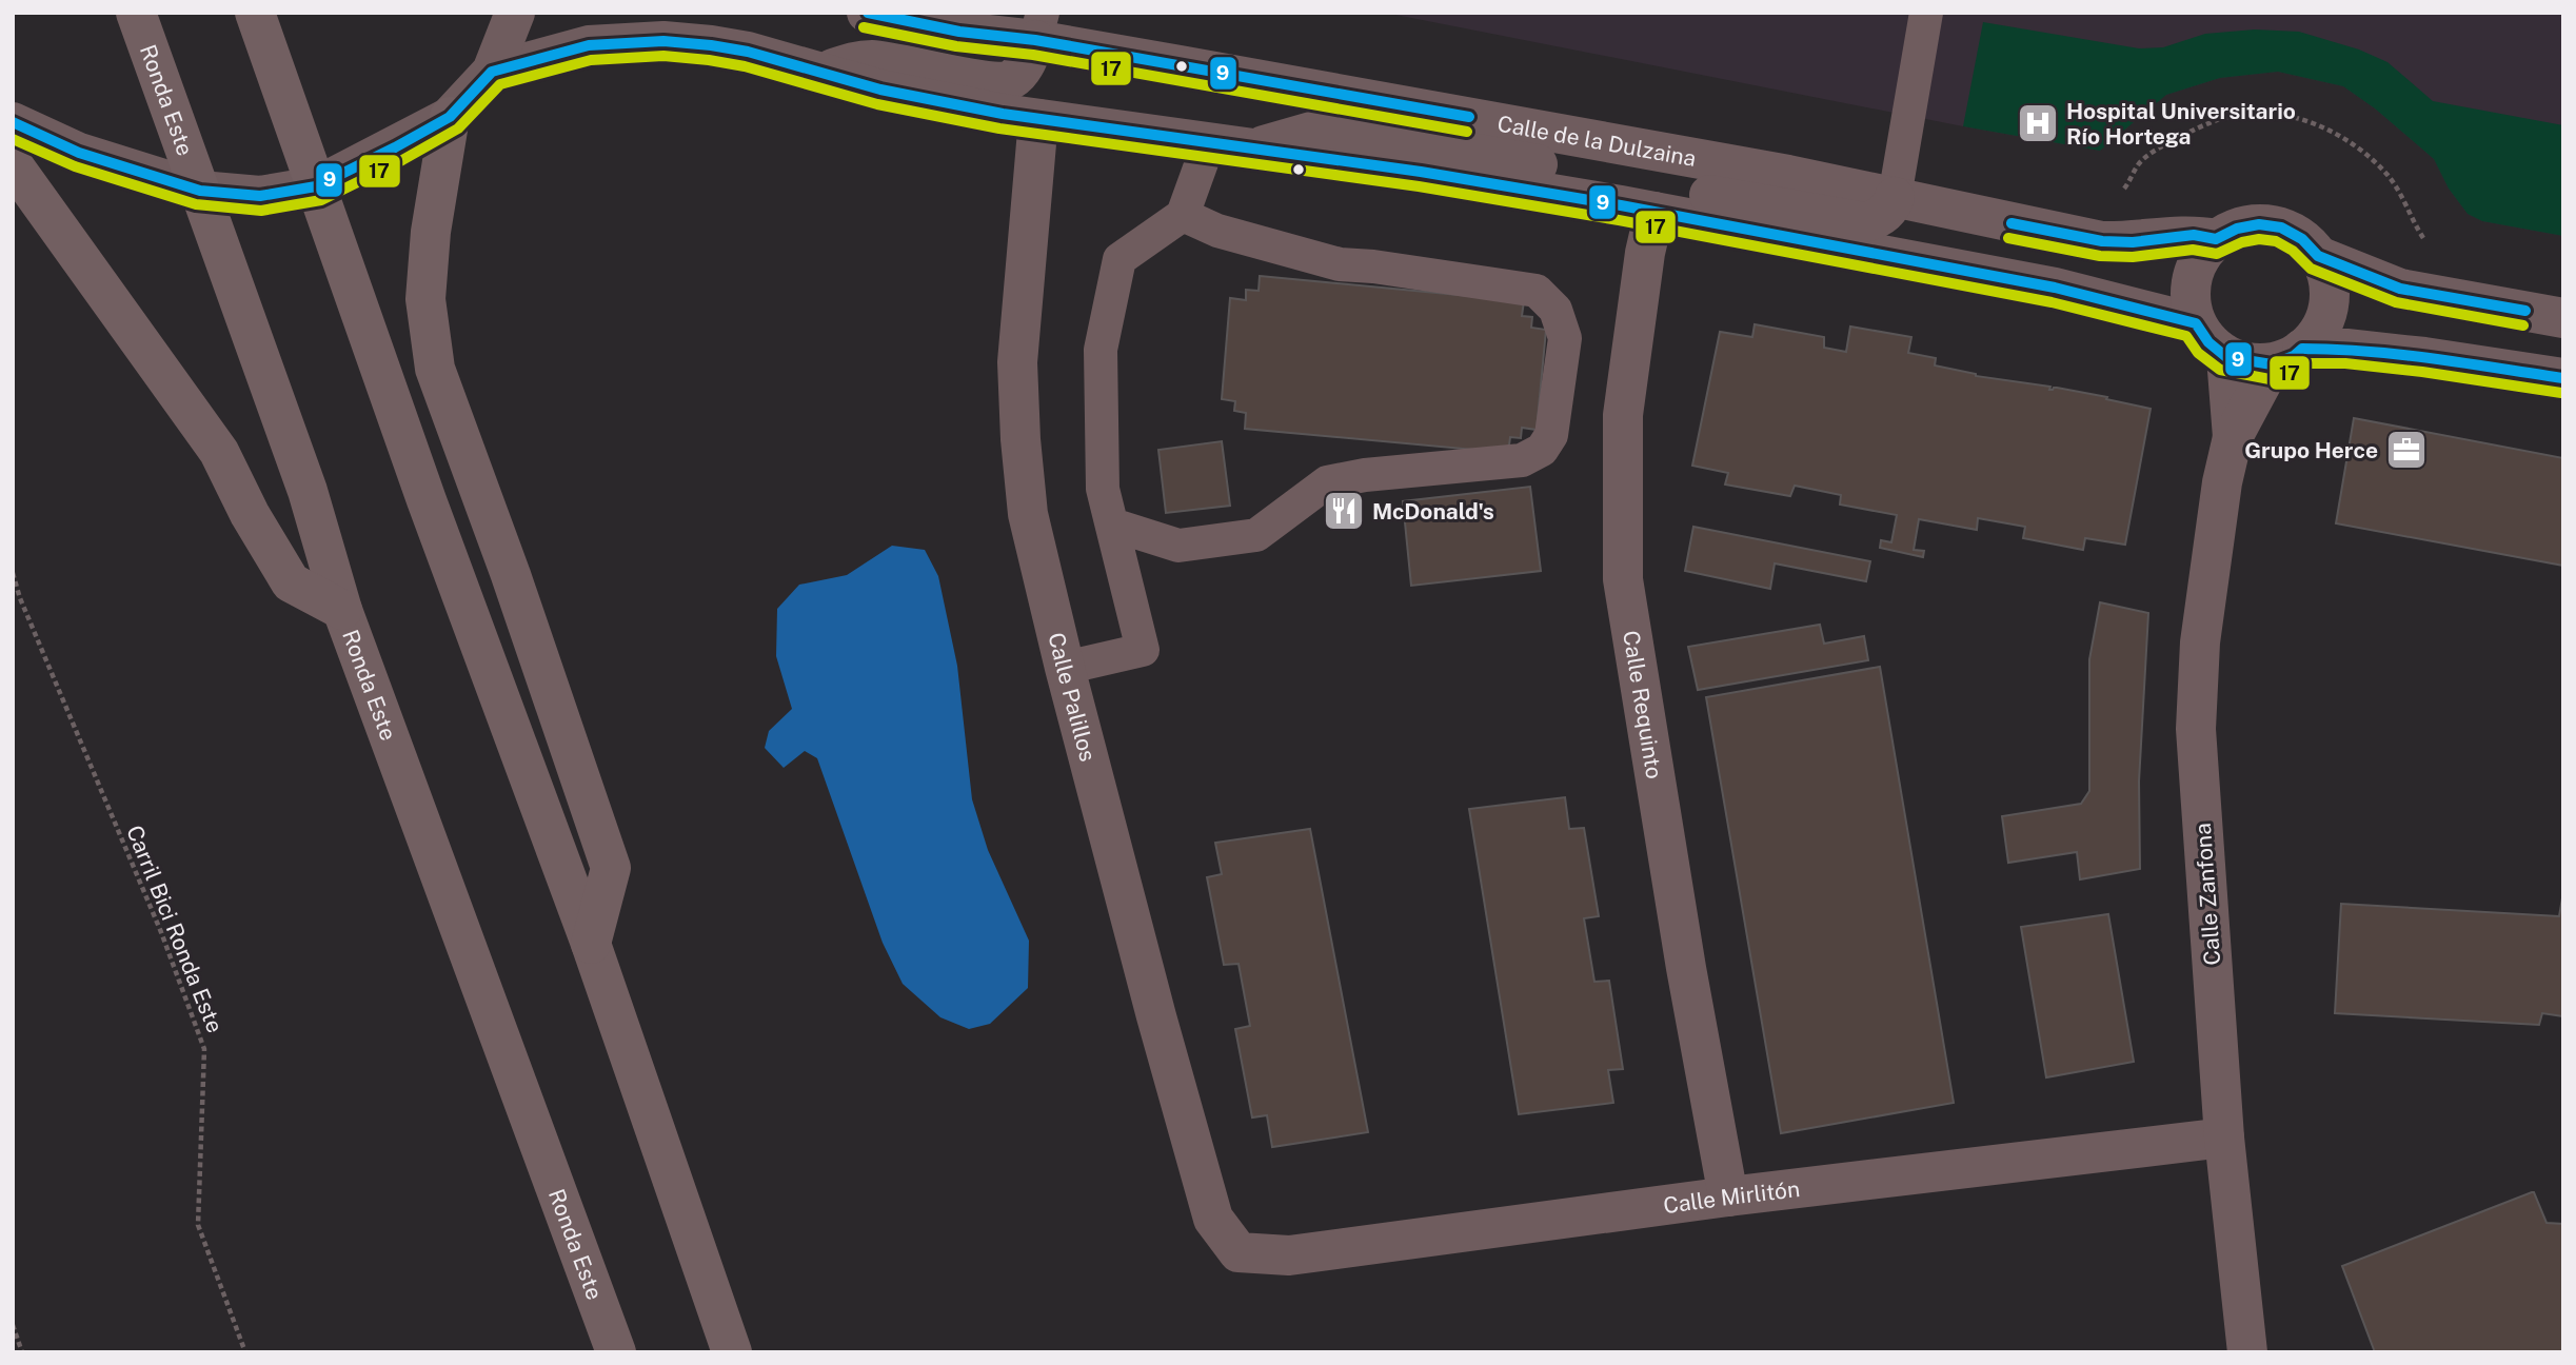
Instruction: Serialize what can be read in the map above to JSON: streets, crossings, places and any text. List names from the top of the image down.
{
  "streets": {
    "highway": ["Ronda Este"],
    "street": [
      "Calle de la Dulzaina",
      "Calle Palillos",
      "Calle Requinto",
      "Calle Zanfona",
      "Calle Mirlitón"
    ],
    "path": ["Carril Bici Ronda Este"]
  },
  "crossings": [
    ["Calle de la Dulzaina", "Calle Palillos"],
    ["Calle de la Dulzaina", "Calle Requinto"],
    ["Calle de la Dulzaina", "Calle Zanfona"],
    ["Calle Palillos", "Calle Mirlitón"],
    ["Calle Requinto", "Calle Mirlitón"],
    ["Calle Zanfona", "Calle Mirlitón"]
  ],
  "places": {
    "hospital": ["Hospital Universitario Río Hortega"],
    "office": ["Grupo Herce"],
    "restaurant": ["McDonald's"]
  },
  "lines": ["transit line 9", "transit line 17"]
}
